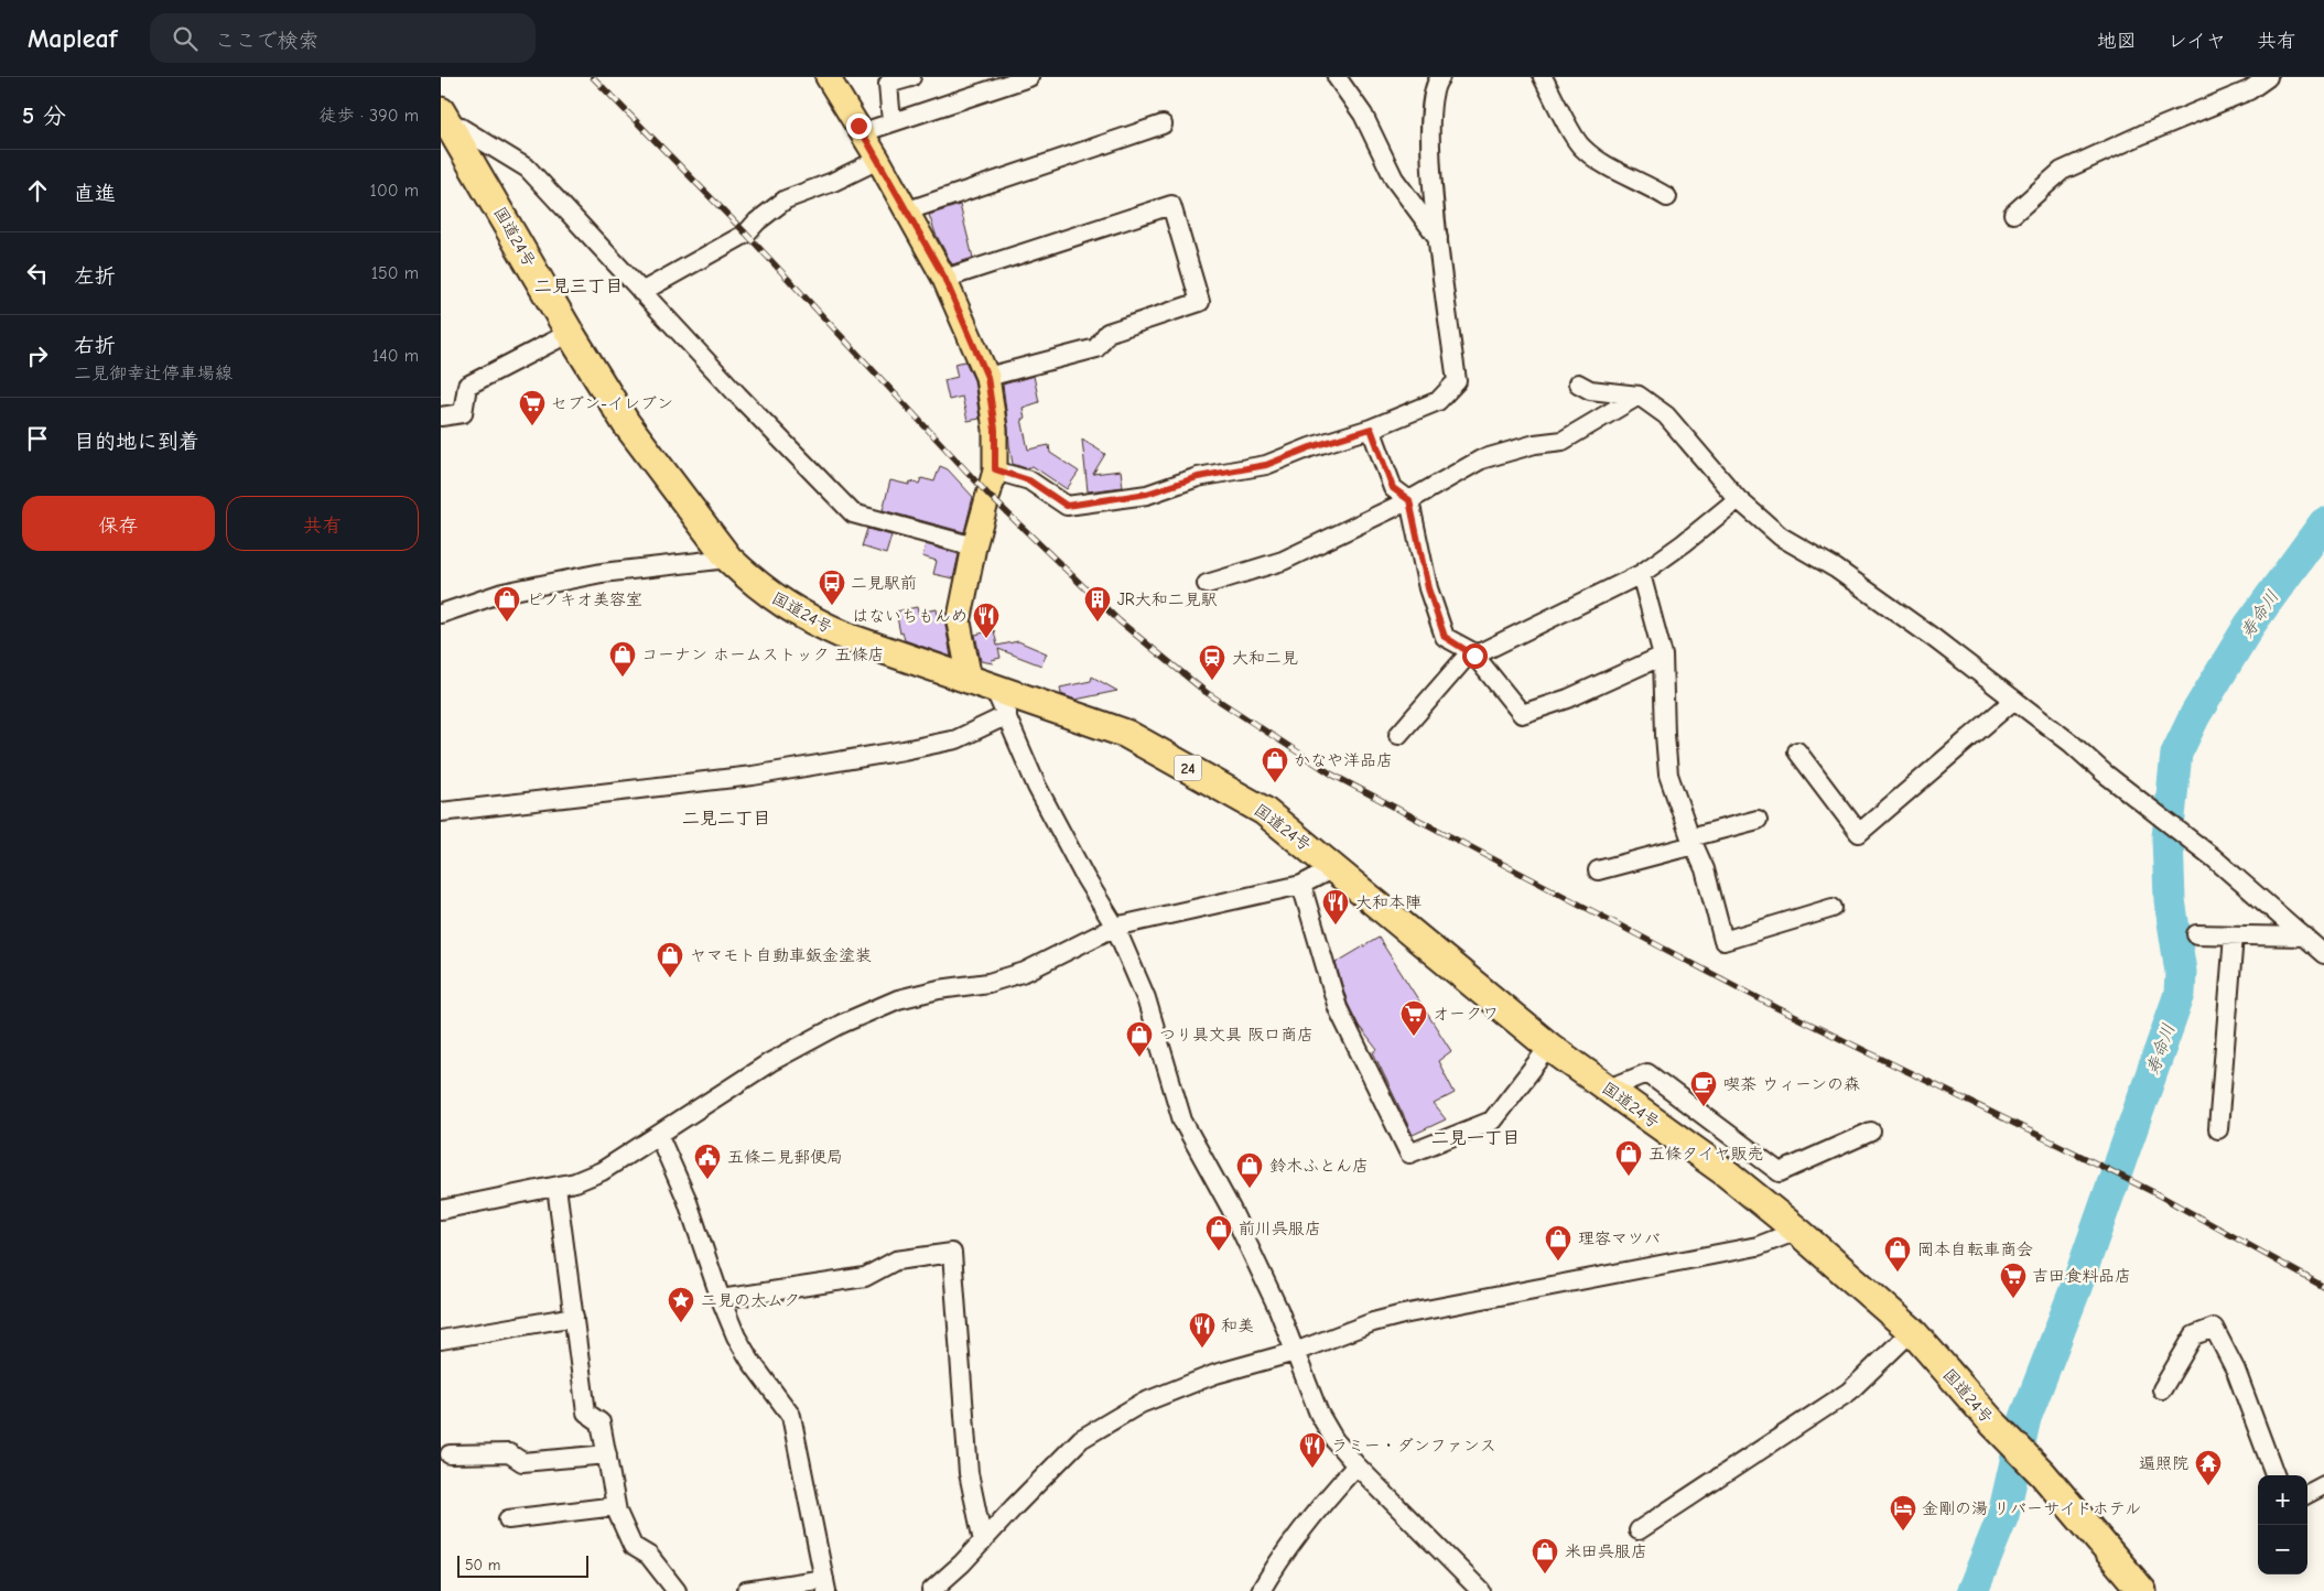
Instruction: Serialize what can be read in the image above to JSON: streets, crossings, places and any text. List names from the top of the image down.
{
  "streets": {
    "highway": ["国道24号", "24"]
  },
  "districts": ["二見三丁目", "二見二丁目", "二見一丁目"],
  "water": ["寿命川"],
  "places": {
    "supermarket": ["セブン-イレブン", "オークワ", "吉田食料品店"],
    "bus stop": ["二見駅前"],
    "shop": [
      "ピノキオ美容室",
      "コーナン ホームストック 五條店",
      "かなや洋品店",
      "ヤマモト自動車鈑金塗装",
      "つり具文具 阪口商店",
      "五條タイヤ販売",
      "鈴木ふとん店",
      "前川呉服店",
      "理容マツバ",
      "岡本自転車商会",
      "米田呉服店"
    ],
    "building": ["JR大和二見駅"],
    "restaurant": [
      "はないちもんめ",
      "大和本陣",
      "和美",
      "ラミー・ダンファンス"
    ],
    "station": ["大和二見"],
    "cafe": ["喫茶 ウィーンの森"],
    "public building": ["五條二見郵便局"],
    "place": ["二見の大ムク"],
    "temple": ["遍照院"],
    "hotel": ["金剛の湯 リバーサイドホテル"]
  },
  "scale_bar": "50 m",
  "page": {
    "header": "Mapleaf",
    "search": "ここで検索",
    "nav": ["地図", "レイヤ", "共有"],
    "heading": ["5 分", "徒歩 · 390 m"],
    "list": [
      ["直進", "100 m"],
      ["左折", "150 m"],
      ["右折", "二見御幸辻停車場線", "140 m"],
      "目的地に到着"
    ],
    "buttons": ["保存", "共有"],
    "map_buttons": ["+", "−"],
    "scale": "50 m"
  }
}
